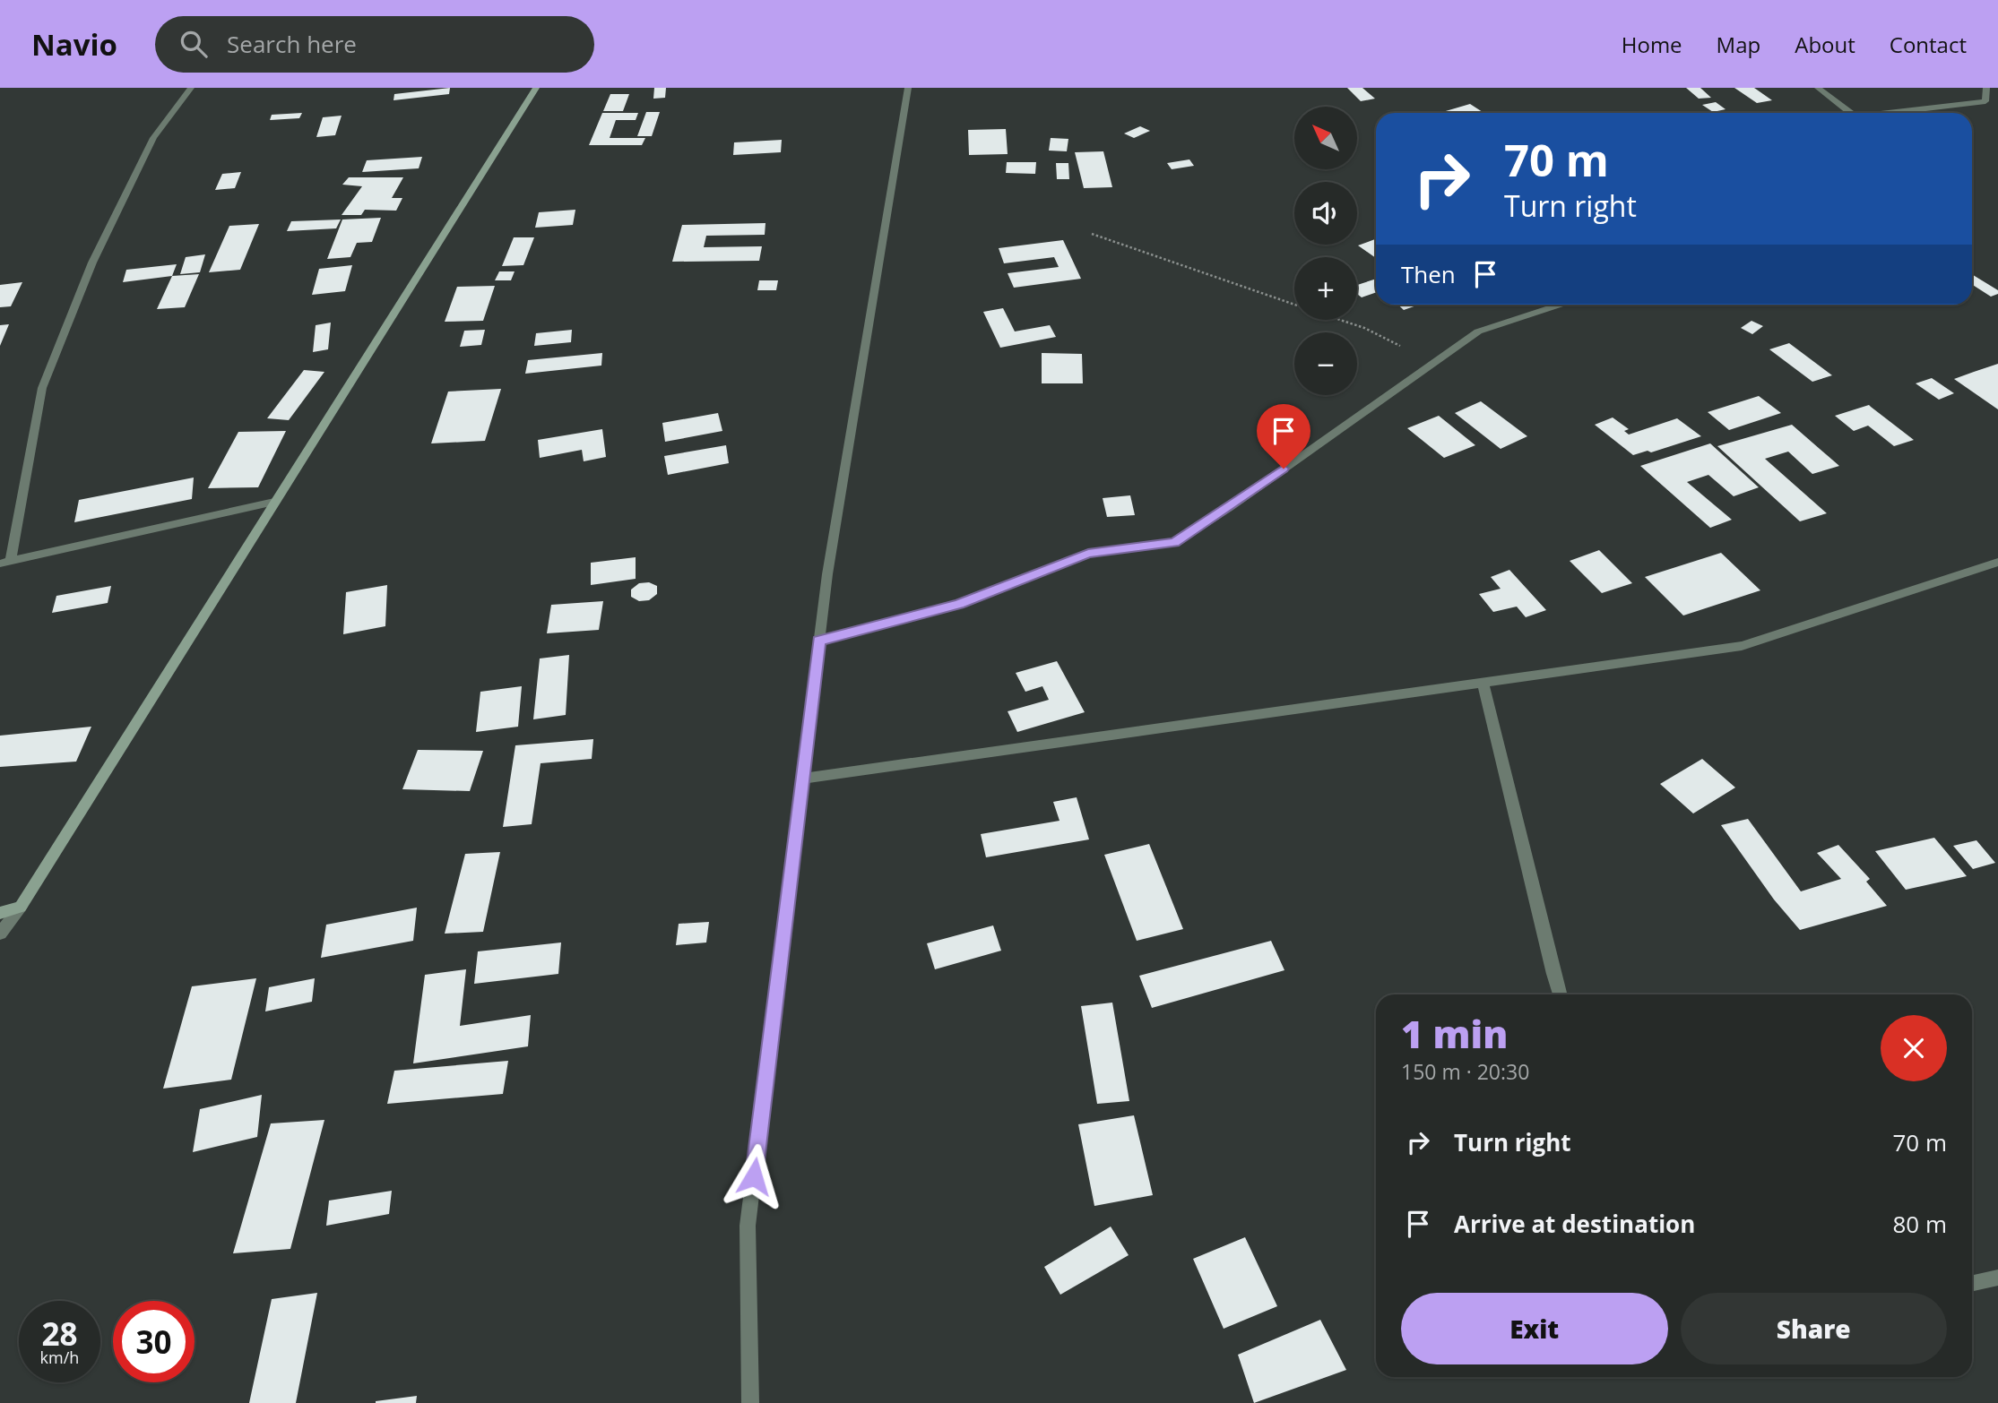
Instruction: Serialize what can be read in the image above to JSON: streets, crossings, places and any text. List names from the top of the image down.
{
  "north": "top left",
  "page": {
    "header": "Navio",
    "search": "Search here",
    "nav": [
      "Home",
      "Map",
      "About",
      "Contact"
    ],
    "map_buttons": ["+", "−"],
    "turn": ["70 m", "Turn right"],
    "then": "Then",
    "heading": ["1 min", "150 m · 20:30"],
    "list": [
      {
        "name": "Turn right",
        "value": "70 m"
      },
      {
        "name": "Arrive at destination",
        "value": "80 m"
      }
    ],
    "buttons": ["Exit", "Share"],
    "speed": "28 km/h",
    "limit": "30"
  }
}
